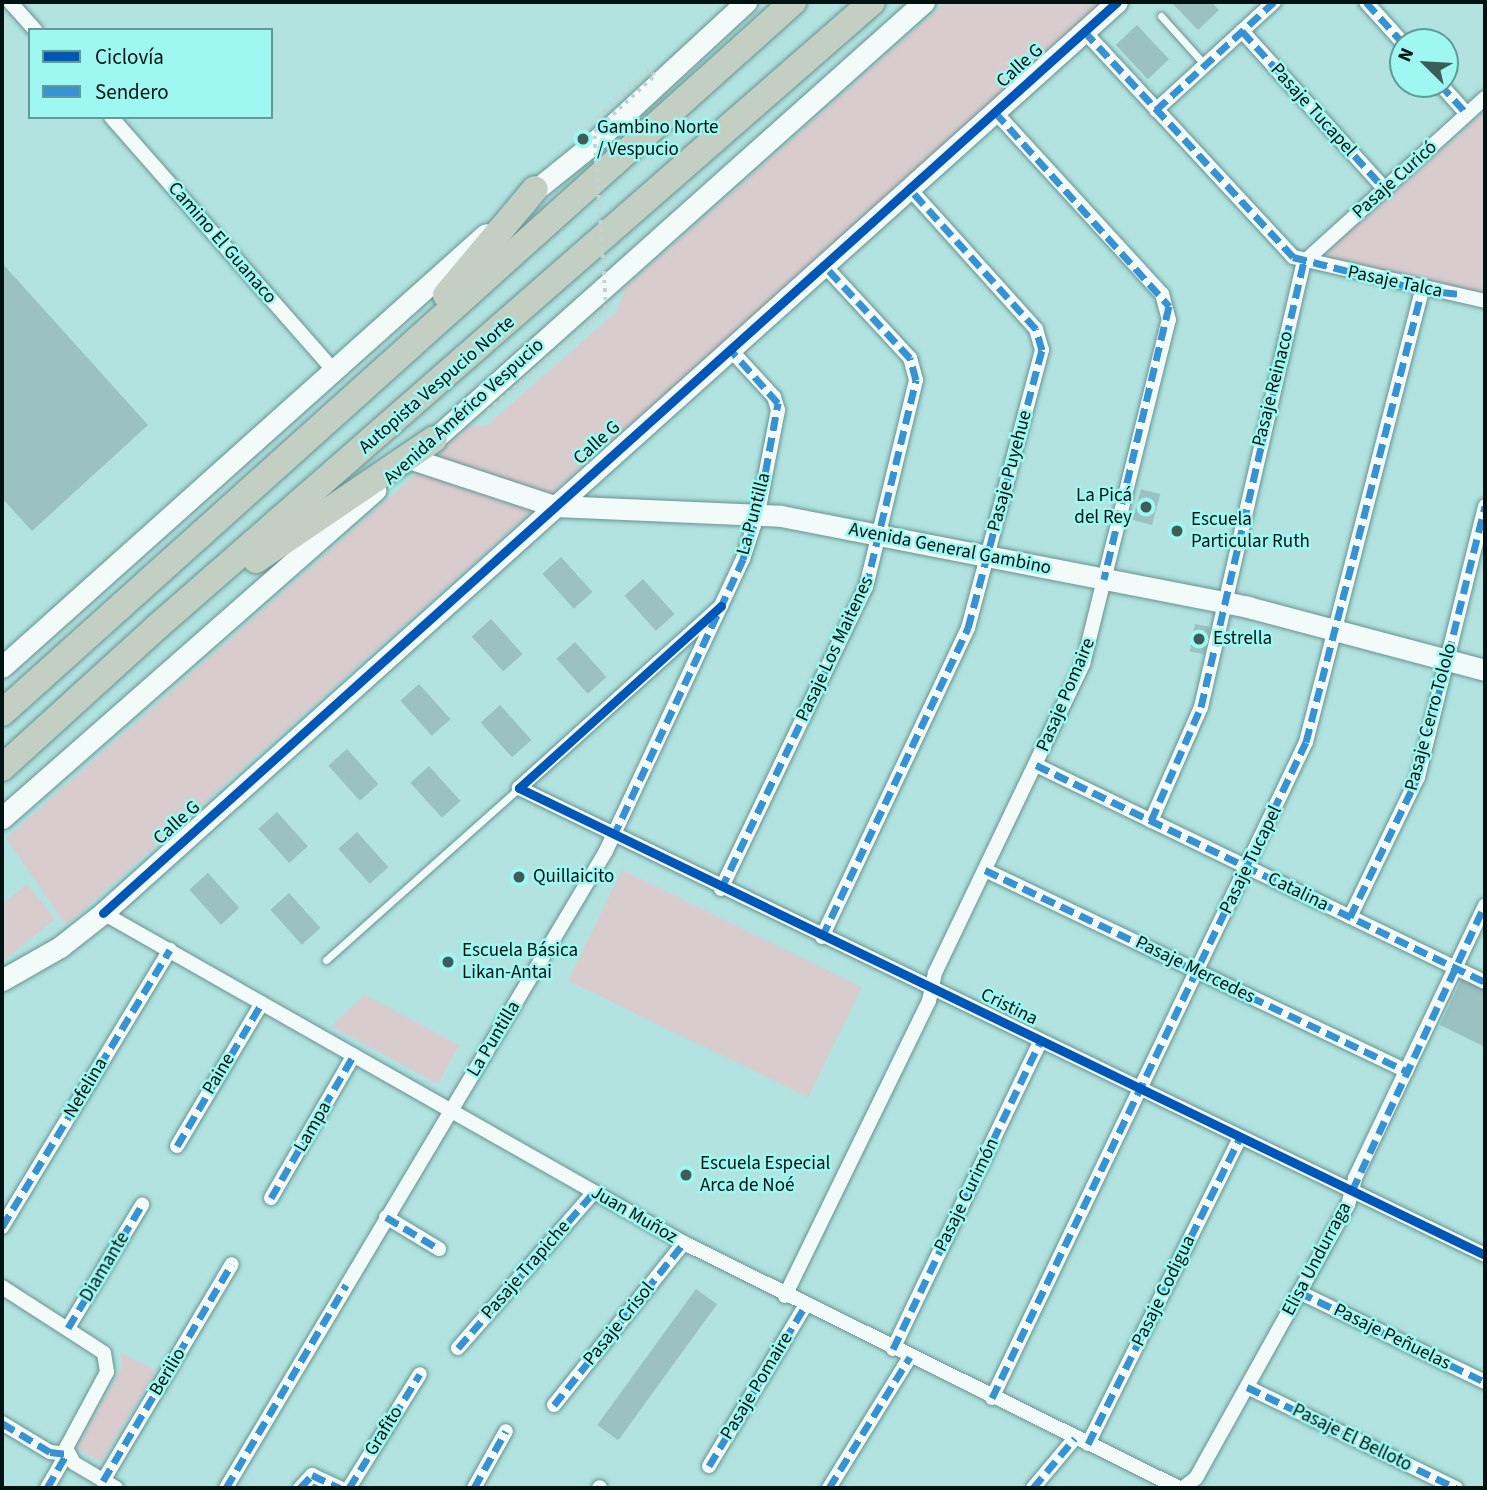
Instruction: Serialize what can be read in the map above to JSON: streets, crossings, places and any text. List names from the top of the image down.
{
  "streets": {
    "highway": ["Autopista Vespucio Norte"],
    "street": [
      "Calle G",
      "Pasaje Tucapel",
      "Pasaje Curicó",
      "Camino El Guanaco",
      "Pasaje Talca",
      "Pasaje Reinaco",
      "Avenida Américo Vespucio",
      "Pasaje Puyehue",
      "La Puntilla",
      "Avenida General Gambino",
      "Pasaje Los Maitenes",
      "Pasaje Pomaire",
      "Pasaje Cerro Tololo",
      "Catalina",
      "Pasaje Mercedes",
      "Cristina",
      "Paine",
      "Nefelina",
      "Lampa",
      "Pasaje Curimón",
      "Juan Muñoz",
      "Elisa Undurraga",
      "Diamante",
      "Pasaje Trapiche",
      "Pasaje Codigua",
      "Pasaje Crisol",
      "Pasaje Peñuelas",
      "Berilio",
      "Grafito",
      "Pasaje El Belloto"
    ]
  },
  "crossings": [
    ["Calle G", "Pasaje Puyehue"],
    ["Calle G", "La Puntilla"],
    ["Calle G", "Avenida General Gambino"],
    ["Calle G", "Pasaje Los Maitenes"],
    ["Calle G", "Pasaje Pomaire"],
    ["Calle G", "Juan Muñoz"],
    ["Pasaje Tucapel", "Pasaje Curicó"],
    ["Pasaje Tucapel", "Pasaje Talca"],
    ["Pasaje Tucapel", "Avenida General Gambino"],
    ["Pasaje Tucapel", "Catalina"],
    ["Pasaje Tucapel", "Pasaje Mercedes"],
    ["Pasaje Tucapel", "Cristina"],
    ["Pasaje Tucapel", "Juan Muñoz"],
    ["Pasaje Curicó", "Pasaje Talca"],
    ["Pasaje Curicó", "Pasaje Reinaco"],
    ["Pasaje Talca", "Pasaje Reinaco"],
    ["Pasaje Reinaco", "Avenida General Gambino"],
    ["Pasaje Reinaco", "Catalina"],
    ["Avenida Américo Vespucio", "Avenida General Gambino"],
    ["Pasaje Puyehue", "Avenida General Gambino"],
    ["Pasaje Puyehue", "Cristina"],
    ["La Puntilla", "Avenida General Gambino"],
    ["La Puntilla", "Cristina"],
    ["La Puntilla", "Juan Muñoz"],
    ["Avenida General Gambino", "Pasaje Los Maitenes"],
    ["Avenida General Gambino", "Pasaje Pomaire"],
    ["Avenida General Gambino", "Pasaje Cerro Tololo"],
    ["Pasaje Los Maitenes", "Cristina"],
    ["Pasaje Pomaire", "Catalina"],
    ["Pasaje Pomaire", "Pasaje Mercedes"],
    ["Pasaje Pomaire", "Cristina"],
    ["Pasaje Pomaire", "Juan Muñoz"],
    ["Pasaje Cerro Tololo", "Catalina"],
    ["Catalina", "Elisa Undurraga"],
    ["Pasaje Mercedes", "Elisa Undurraga"],
    ["Cristina", "Pasaje Curimón"],
    ["Cristina", "Elisa Undurraga"],
    ["Cristina", "Pasaje Codigua"],
    ["Paine", "Juan Muñoz"],
    ["Nefelina", "Juan Muñoz"],
    ["Lampa", "Juan Muñoz"],
    ["Pasaje Curimón", "Juan Muñoz"],
    ["Juan Muñoz", "Elisa Undurraga"],
    ["Juan Muñoz", "Pasaje Trapiche"],
    ["Juan Muñoz", "Pasaje Codigua"],
    ["Juan Muñoz", "Pasaje Crisol"],
    ["Elisa Undurraga", "Pasaje Peñuelas"],
    ["Elisa Undurraga", "Pasaje El Belloto"]
  ],
  "places": [
    "Gambino Norte / Vespucio",
    "La Picá del Rey",
    "Escuela Particular Ruth",
    "Estrella",
    "Quillaicito",
    "Escuela Básica Likan-Antai",
    "Escuela Especial Arca de Noé"
  ],
  "legend": ["Ciclovía", "Sendero"],
  "north": "top left"
}
